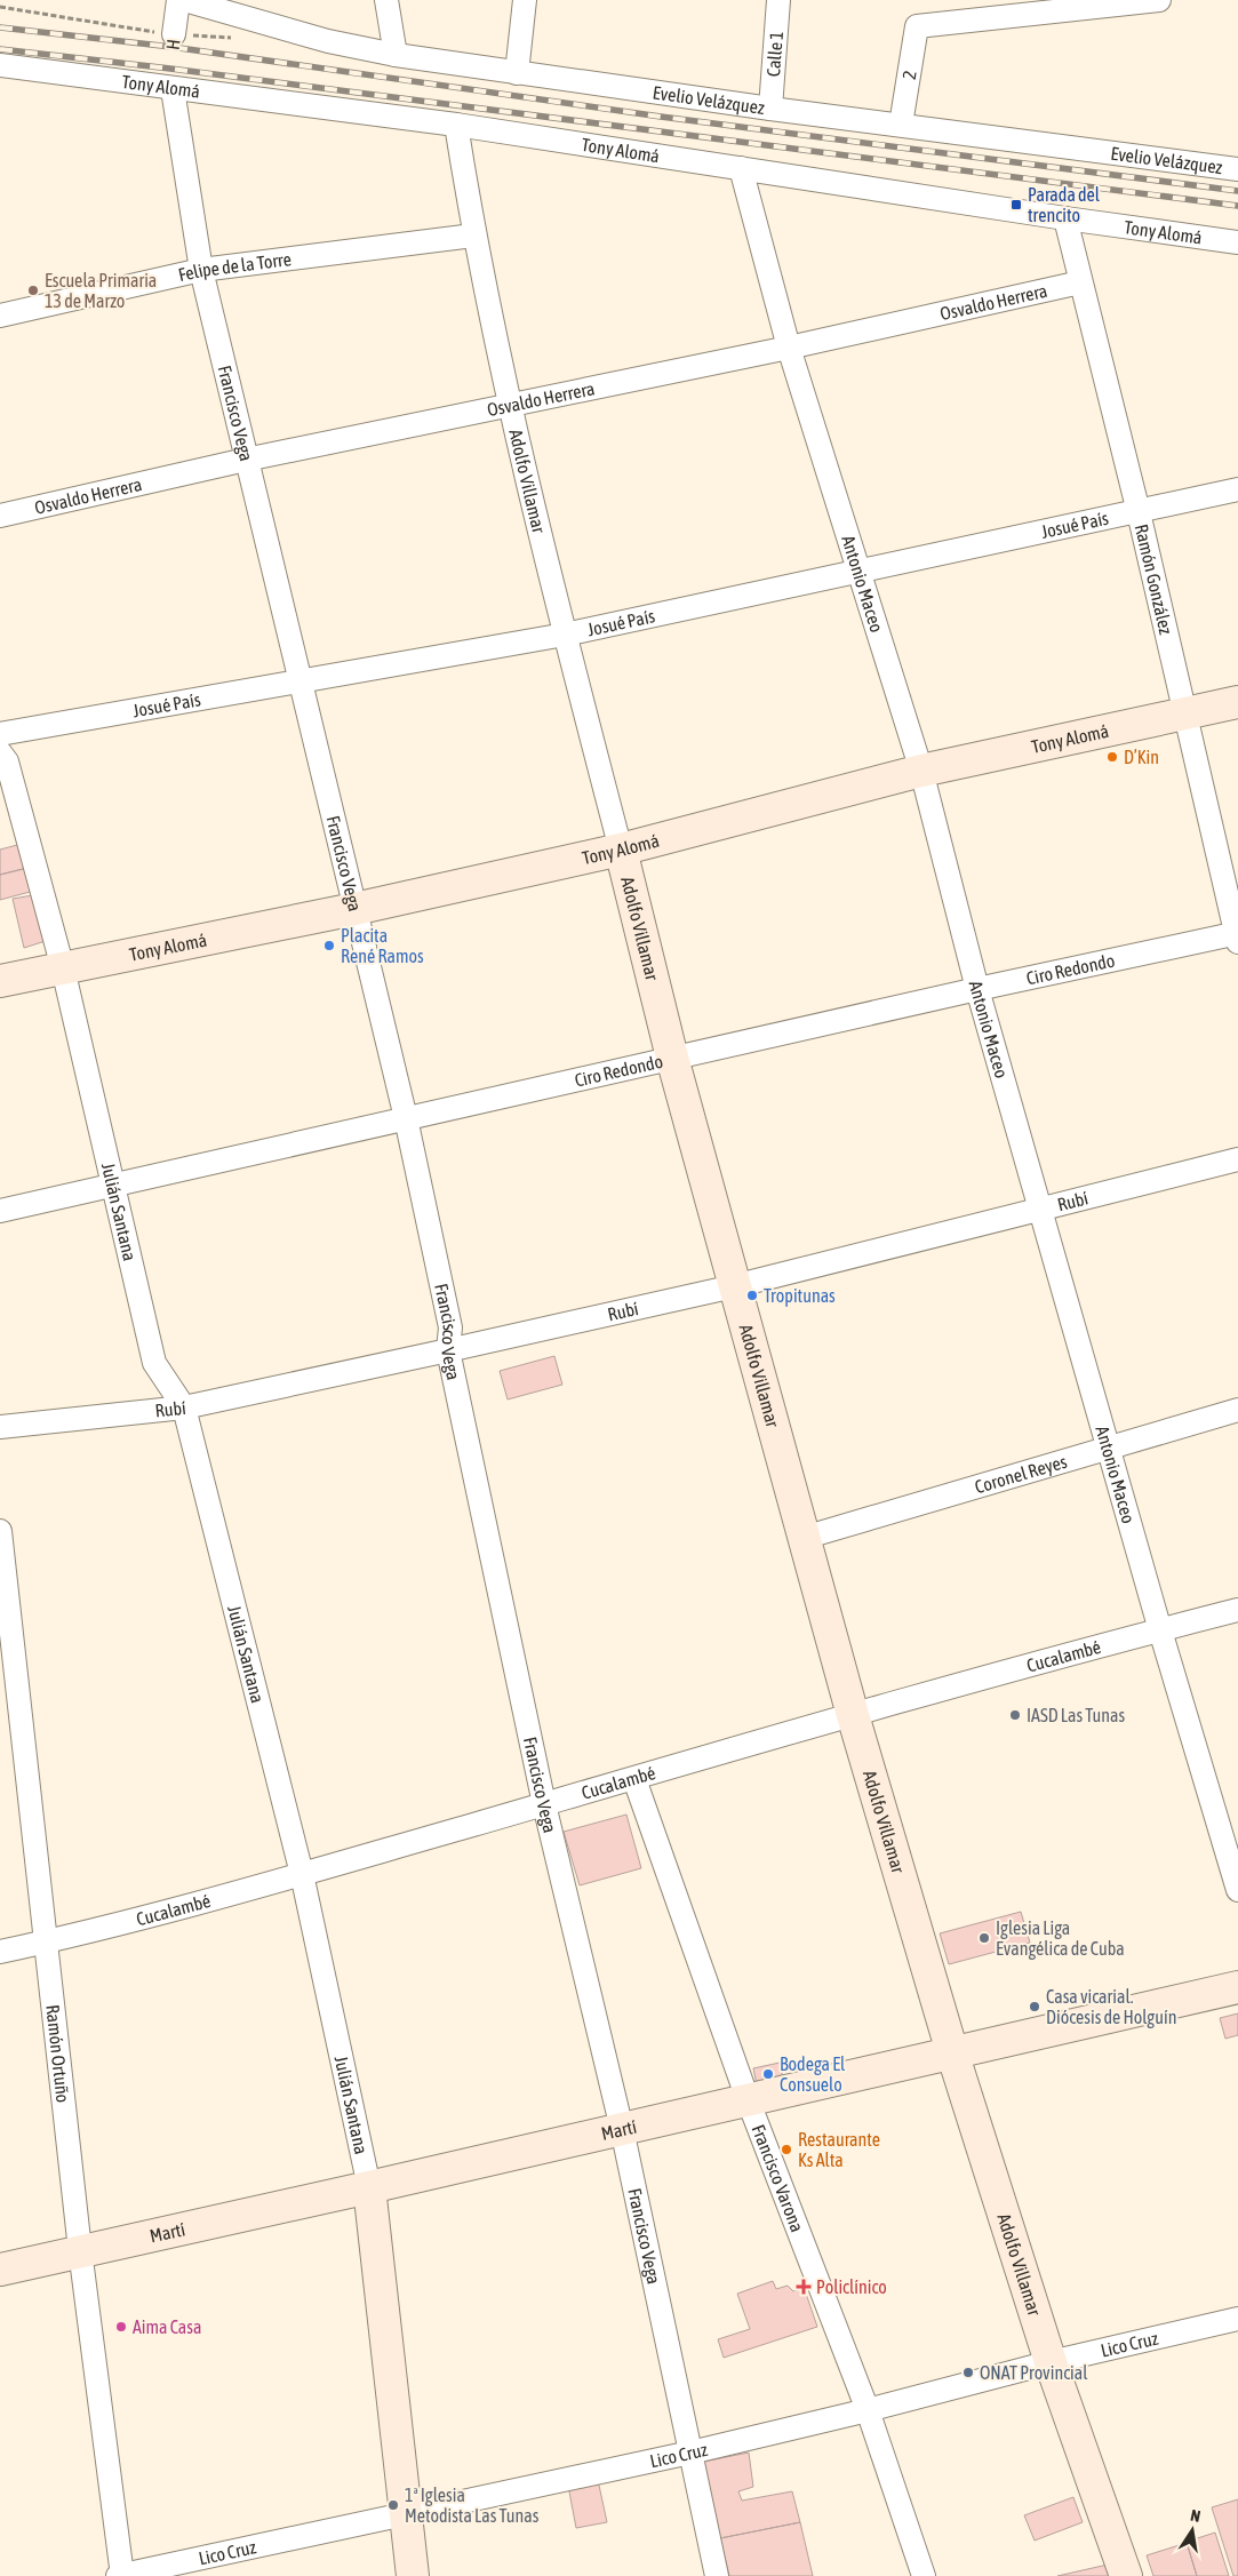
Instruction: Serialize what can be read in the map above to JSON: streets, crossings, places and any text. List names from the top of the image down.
{
  "streets": {
    "street": [
      "H",
      "Calle 1",
      "2",
      "Tony Alomá",
      "Evelio Velázquez",
      "Felipe de la Torre",
      "Osvaldo Herrera",
      "Francisco Vega",
      "Adolfo Villamar",
      "Josué País",
      "Ramón González",
      "Antonio Maceo",
      "Ciro Redondo",
      "Rubí",
      "Julián Santana",
      "Coronel Reyes",
      "Cucalambé",
      "Ramón Ortuño",
      "Martí",
      "Francisco Varona",
      "Lico Cruz"
    ]
  },
  "crossings": [
    ["Calle 1", "Evelio Velázquez"],
    ["2", "Evelio Velázquez"],
    ["Tony Alomá", "Francisco Vega"],
    ["Tony Alomá", "Adolfo Villamar"],
    ["Tony Alomá", "Ramón González"],
    ["Tony Alomá", "Antonio Maceo"],
    ["Tony Alomá", "Julián Santana"],
    ["Felipe de la Torre", "Francisco Vega"],
    ["Felipe de la Torre", "Adolfo Villamar"],
    ["Osvaldo Herrera", "Francisco Vega"],
    ["Osvaldo Herrera", "Adolfo Villamar"],
    ["Osvaldo Herrera", "Ramón González"],
    ["Osvaldo Herrera", "Antonio Maceo"],
    ["Francisco Vega", "Josué País"],
    ["Francisco Vega", "Ciro Redondo"],
    ["Francisco Vega", "Rubí"],
    ["Francisco Vega", "Cucalambé"],
    ["Francisco Vega", "Martí"],
    ["Francisco Vega", "Lico Cruz"],
    ["Adolfo Villamar", "Josué País"],
    ["Adolfo Villamar", "Ciro Redondo"],
    ["Adolfo Villamar", "Rubí"],
    ["Adolfo Villamar", "Coronel Reyes"],
    ["Adolfo Villamar", "Cucalambé"],
    ["Adolfo Villamar", "Martí"],
    ["Adolfo Villamar", "Lico Cruz"],
    ["Josué País", "Ramón González"],
    ["Josué País", "Antonio Maceo"],
    ["Ramón González", "Ciro Redondo"],
    ["Antonio Maceo", "Ciro Redondo"],
    ["Antonio Maceo", "Rubí"],
    ["Antonio Maceo", "Coronel Reyes"],
    ["Antonio Maceo", "Cucalambé"],
    ["Ciro Redondo", "Julián Santana"],
    ["Rubí", "Julián Santana"],
    ["Julián Santana", "Cucalambé"],
    ["Julián Santana", "Martí"],
    ["Julián Santana", "Lico Cruz"],
    ["Cucalambé", "Ramón Ortuño"],
    ["Cucalambé", "Francisco Varona"],
    ["Ramón Ortuño", "Martí"],
    ["Ramón Ortuño", "Lico Cruz"],
    ["Martí", "Francisco Varona"],
    ["Francisco Varona", "Lico Cruz"]
  ],
  "places": {
    "transit": ["Parada del trencito"],
    "other": [
      "Escuela Primaria 13 de Marzo",
      "D’Kin",
      "Placita René Ramos",
      "Tropitunas",
      "IASD Las Tunas",
      "Iglesia Liga Evangélica de Cuba",
      "Casa vicarial. Diócesis de Holguín",
      "Bodega El Consuelo",
      "Restaurante Ks Alta",
      "Aima Casa",
      "ONAT Provincial",
      "1ª Iglesia Metodista Las Tunas"
    ],
    "health": ["Policlínico"]
  },
  "north": "top"
}
